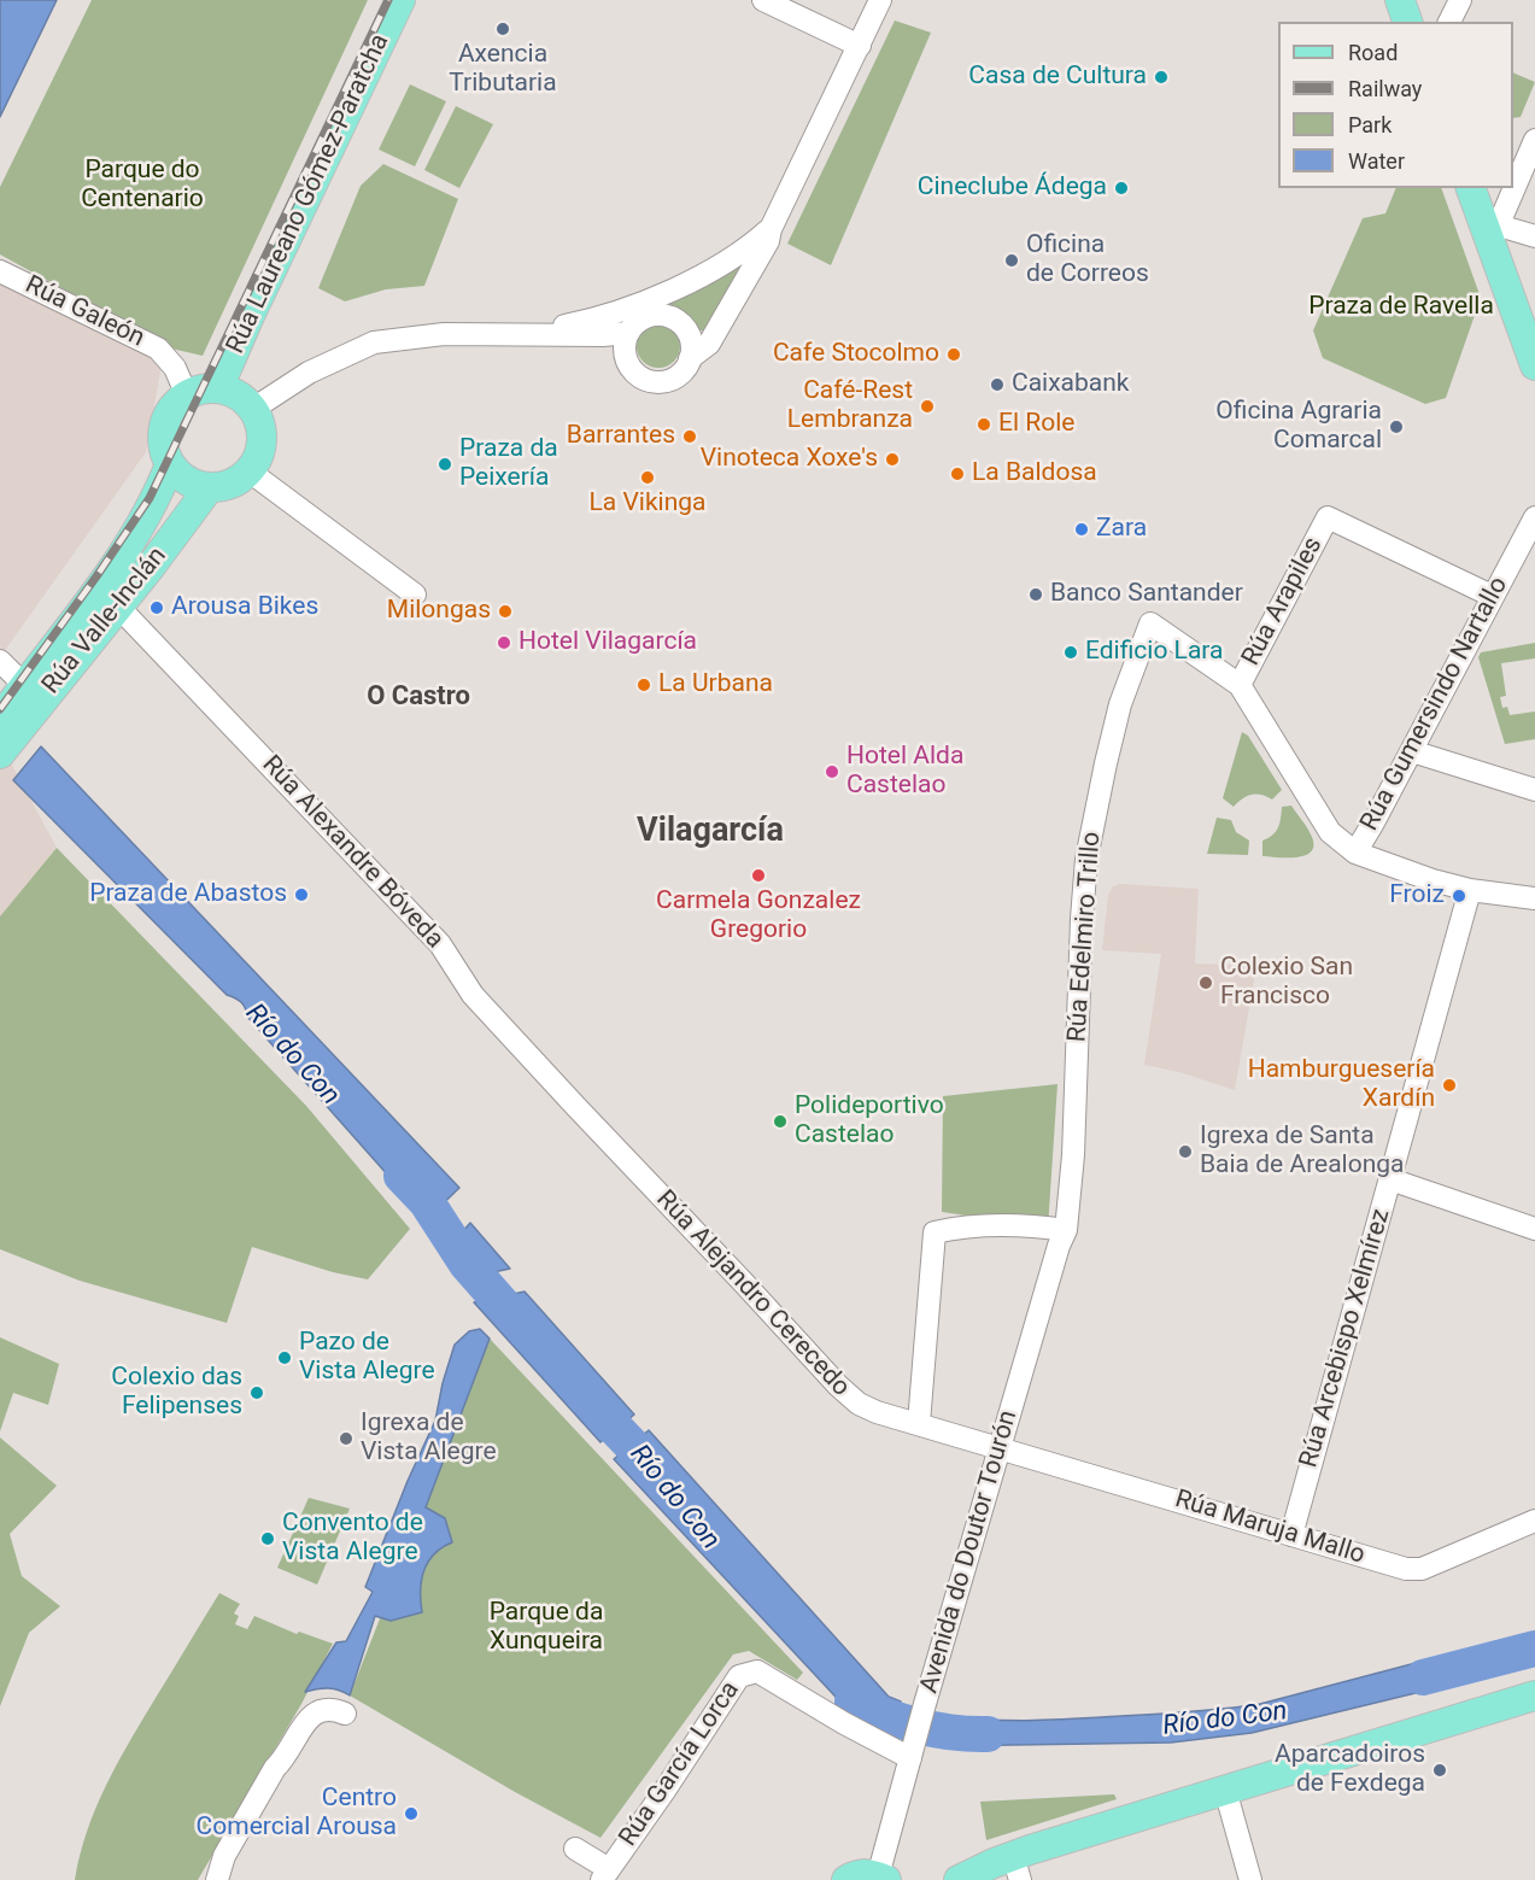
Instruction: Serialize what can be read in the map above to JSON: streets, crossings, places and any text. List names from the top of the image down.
{
  "streets": {
    "main road": ["Rúa Laureano Gómez-Paratcha", "Rúa Valle-Inclán"],
    "street": [
      "Rúa Galeón",
      "Rúa Arapiles",
      "Rúa Gumersindo Nartallo",
      "Rúa Alexandre Bóveda",
      "Rúa Edelmiro Trillo",
      "Rúa Alejandro Cerecedo",
      "Rúa Arcebispo Xelmírez",
      "Rúa Maruja Mallo",
      "Avenida do Doutor Tourón",
      "Rúa García Lorca"
    ]
  },
  "crossings": [
    ["Rúa Laureano Gómez-Paratcha", "Rúa Galeón"],
    ["Rúa Laureano Gómez-Paratcha", "Rúa Valle-Inclán"],
    ["Rúa Galeón", "Rúa Valle-Inclán"],
    ["Rúa Arapiles", "Rúa Gumersindo Nartallo"],
    ["Rúa Arapiles", "Rúa Edelmiro Trillo"],
    ["Rúa Valle-Inclán", "Rúa Alexandre Bóveda"],
    ["Rúa Alexandre Bóveda", "Rúa Alejandro Cerecedo"],
    ["Rúa Edelmiro Trillo", "Avenida do Doutor Tourón"],
    ["Rúa Alejandro Cerecedo", "Rúa Maruja Mallo"],
    ["Rúa Alejandro Cerecedo", "Avenida do Doutor Tourón"],
    ["Rúa Arcebispo Xelmírez", "Rúa Maruja Mallo"],
    ["Rúa Maruja Mallo", "Avenida do Doutor Tourón"],
    ["Avenida do Doutor Tourón", "Rúa García Lorca"]
  ],
  "districts": ["O Castro", "Vilagarcía"],
  "water": ["Río do Con"],
  "parks": ["Parque do Centenario", "Praza de Ravella", "Parque da Xunqueira"],
  "places": [
    "Axencia Tributaria",
    "Casa de Cultura",
    "Cineclube Ádega",
    "Oficina de Correos",
    "Cafe Stocolmo",
    "Caixabank",
    "Café-Rest Lembranza",
    "El Role",
    "Oficina Agraria Comarcal",
    "Barrantes",
    "Vinoteca Xoxe's",
    "Praza da Peixería",
    "La Baldosa",
    "La Vikinga",
    "Zara",
    "Banco Santander",
    "Arousa Bikes",
    "Milongas",
    "Hotel Vilagarcía",
    "Edificio Lara",
    "La Urbana",
    "Hotel Alda Castelao",
    "Carmela Gonzalez Gregorio",
    "Praza de Abastos",
    "Froiz",
    "Colexio San Francisco",
    "Hamburguesería Xardín",
    "Polideportivo Castelao",
    "Igrexa de Santa Baia de Arealonga",
    "Pazo de Vista Alegre",
    "Colexio das Felipenses",
    "Igrexa de Vista Alegre",
    "Convento de Vista Alegre",
    "Aparcadoiros de Fexdega",
    "Centro Comercial Arousa"
  ],
  "legend": [
    "Road",
    "Railway",
    "Park",
    "Water"
  ]
}
